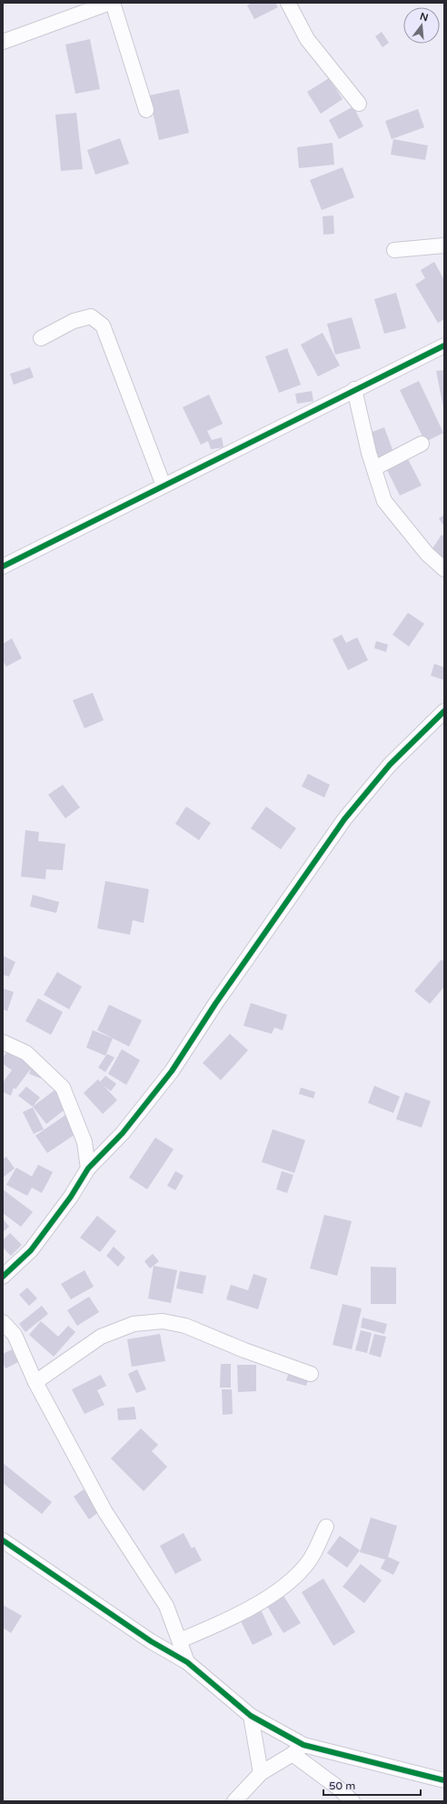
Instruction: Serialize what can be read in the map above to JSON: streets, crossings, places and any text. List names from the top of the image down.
{
  "scale_bar": "50 m",
  "north": "top"
}
